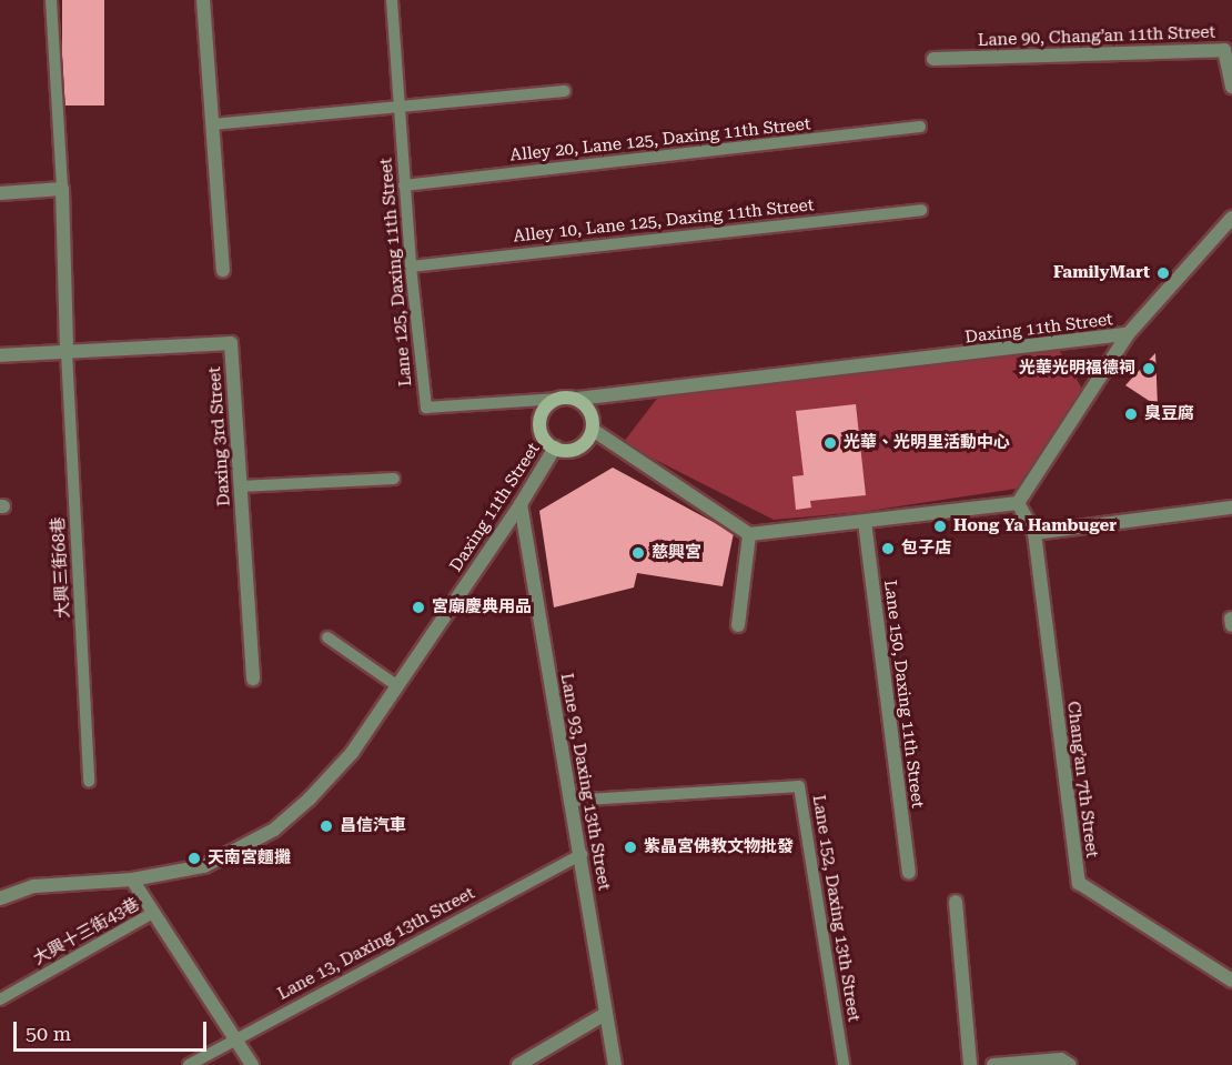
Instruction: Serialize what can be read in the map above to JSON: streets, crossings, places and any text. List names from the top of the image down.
{
  "streets": {
    "street": [
      "Lane 90, Chang’an 11th Street",
      "Daxing 11th Street",
      "Daxing 3rd Street",
      "Lane 150, Daxing 11th Street",
      "Chang’an 7th Street",
      "Lane 93, Daxing 13th Street"
    ],
    "lane": [
      "Alley 20, Lane 125, Daxing 11th Street",
      "Alley 10, Lane 125, Daxing 11th Street",
      "Lane 125, Daxing 11th Street",
      "大興三街68巷",
      "Lane 152, Daxing 13th Street",
      "大興十三街43巷",
      "Lane 13, Daxing 13th Street"
    ]
  },
  "crossings": [
    ["Alley 20, Lane 125, Daxing 11th Street", "Lane 125, Daxing 11th Street"],
    ["Alley 10, Lane 125, Daxing 11th Street", "Lane 125, Daxing 11th Street"],
    ["Lane 125, Daxing 11th Street", "Daxing 11th Street"],
    ["Daxing 11th Street", "Chang’an 7th Street"],
    ["Daxing 11th Street", "Lane 93, Daxing 13th Street"],
    ["Daxing 3rd Street", "大興三街68巷"],
    ["Lane 93, Daxing 13th Street", "Lane 152, Daxing 13th Street"],
    ["Lane 93, Daxing 13th Street", "Lane 13, Daxing 13th Street"]
  ],
  "places": [
    "FamilyMart",
    "光華光明福德祠",
    "臭豆腐",
    "光華、光明里活動中心",
    "Hong Ya Hambuger",
    "包子店",
    "慈興宮",
    "宮廟慶典用品",
    "昌信汽車",
    "紫晶宮佛教文物批發",
    "天南宮麵攤"
  ],
  "scale_bar": "50 m"
}
